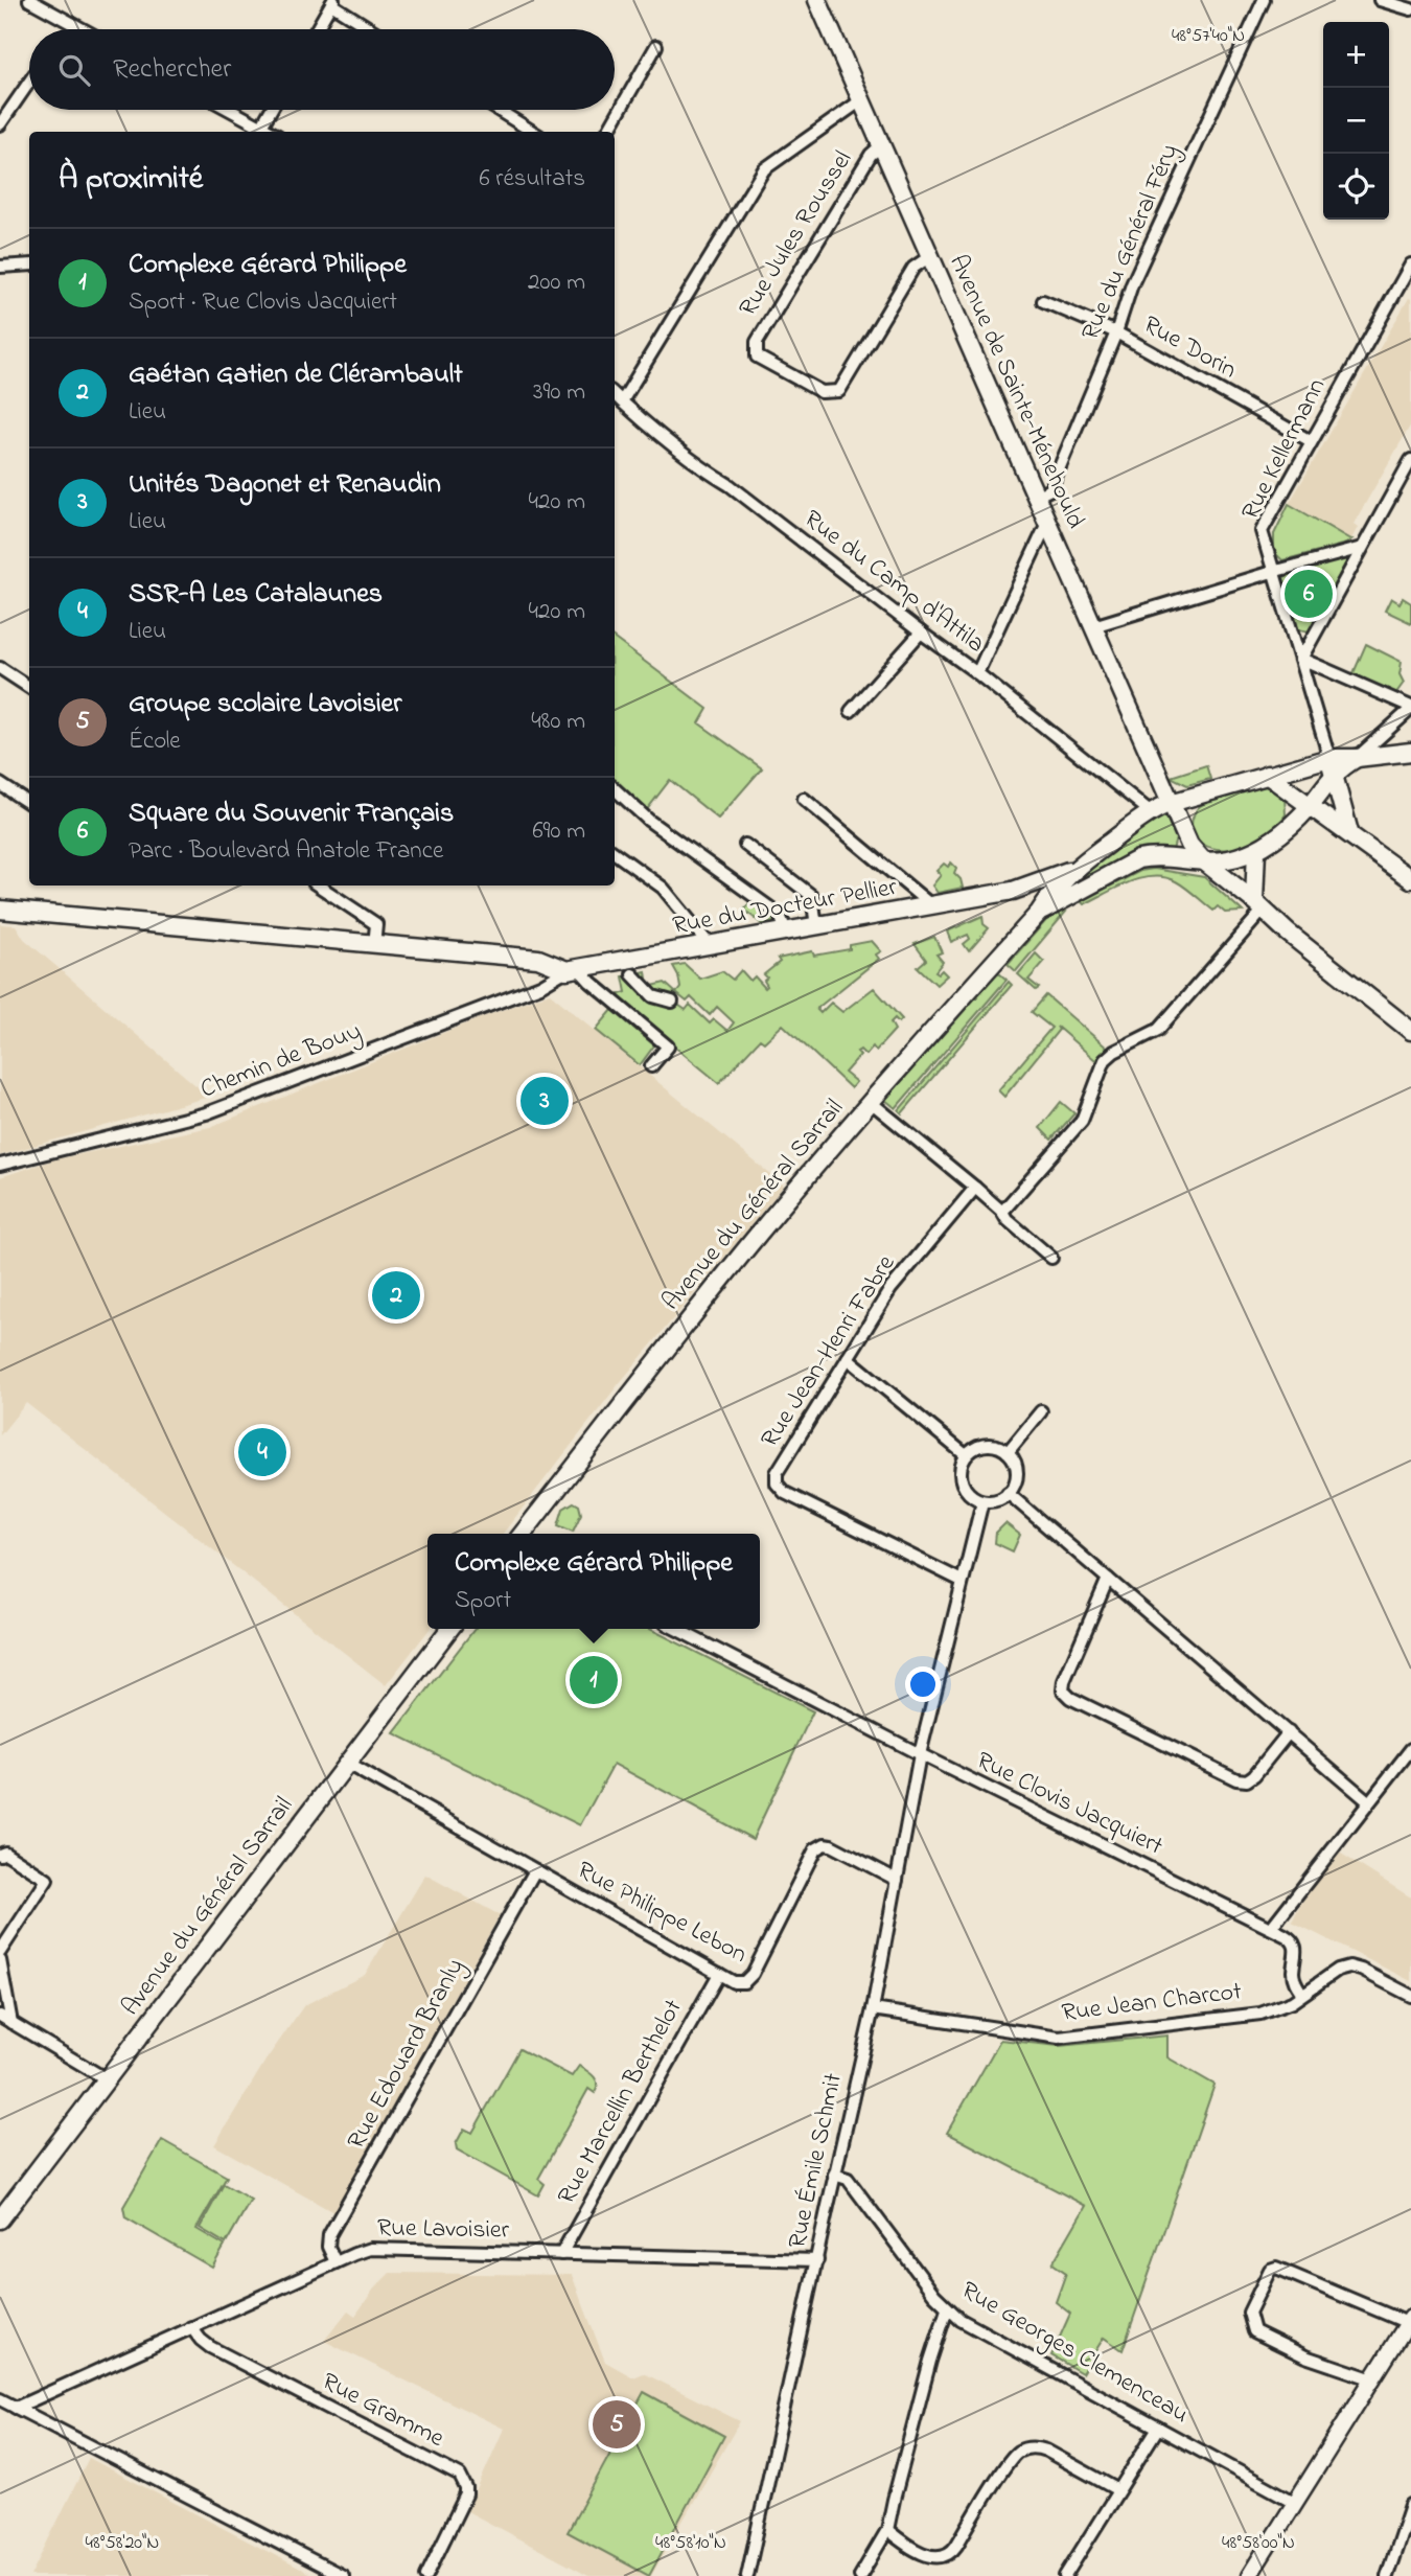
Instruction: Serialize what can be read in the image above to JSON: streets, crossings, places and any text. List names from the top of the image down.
{
  "streets": {
    "main road": ["Avenue de Sainte-Ménehould", "Rue du Docteur Pellier", "Avenue du Général Sarrail"],
    "street": [
      "Rue Jules Roussel",
      "Rue du Général Féry",
      "Rue Dorin",
      "Rue Kellermann",
      "Rue du Camp d'Attila",
      "Chemin de Bouy",
      "Rue Jean-Henri Fabre",
      "Rue Clovis Jacquiert",
      "Rue Philippe Lebon",
      "Rue Jean Charcot",
      "Rue Edouard Branly",
      "Rue Marcellin Berthelot",
      "Rue Émile Schmit",
      "Rue Lavoisier",
      "Rue Georges Clemenceau",
      "Rue Gramme"
    ]
  },
  "crossings": [
    ["Rue Jules Roussel", "Avenue de Sainte-Ménehould"],
    ["Rue du Général Féry", "Rue Dorin"],
    ["Rue du Général Féry", "Avenue de Sainte-Ménehould"],
    ["Rue Dorin", "Rue Kellermann"],
    ["Rue du Docteur Pellier", "Chemin de Bouy"],
    ["Rue du Docteur Pellier", "Avenue du Général Sarrail"],
    ["Avenue du Général Sarrail", "Rue Philippe Lebon"],
    ["Rue Clovis Jacquiert", "Rue Jean Charcot"],
    ["Rue Clovis Jacquiert", "Rue Émile Schmit"],
    ["Rue Philippe Lebon", "Rue Edouard Branly"],
    ["Rue Philippe Lebon", "Rue Marcellin Berthelot"],
    ["Rue Philippe Lebon", "Rue Émile Schmit"],
    ["Rue Jean Charcot", "Rue Émile Schmit"],
    ["Rue Edouard Branly", "Rue Lavoisier"],
    ["Rue Marcellin Berthelot", "Rue Lavoisier"],
    ["Rue Émile Schmit", "Rue Lavoisier"],
    ["Rue Émile Schmit", "Rue Georges Clemenceau"],
    ["Rue Lavoisier", "Rue Gramme"]
  ],
  "page": {
    "map_buttons": ["+", "−"],
    "search": "Rechercher",
    "heading": ["À proximité", "6 résultats"],
    "list": [
      {
        "mark": "1",
        "name": "Complexe Gérard Philippe",
        "note": "Sport · Rue Clovis Jacquiert",
        "value": "200 m"
      },
      {
        "mark": "2",
        "name": "Gaétan Gatien de Clérambault",
        "note": "Lieu",
        "value": "390 m"
      },
      {
        "mark": "3",
        "name": "Unités Dagonet et Renaudin",
        "note": "Lieu",
        "value": "420 m"
      },
      {
        "mark": "4",
        "name": "SSR-A Les Catalaunes",
        "note": "Lieu",
        "value": "420 m"
      },
      {
        "mark": "5",
        "name": "Groupe scolaire Lavoisier",
        "note": "École",
        "value": "480 m"
      },
      {
        "mark": "6",
        "name": "Square du Souvenir Français",
        "note": "Parc · Boulevard Anatole France",
        "value": "690 m"
      }
    ],
    "pins": [
      "6",
      "3",
      "2",
      "4",
      "1",
      "5"
    ],
    "popup": ["Complexe Gérard Philippe", "Sport"]
  },
  "coordinates": [
    "48°57'40\"N",
    "48°58'20\"N",
    "48°58'10\"N",
    "48°58'00\"N"
  ]
}
